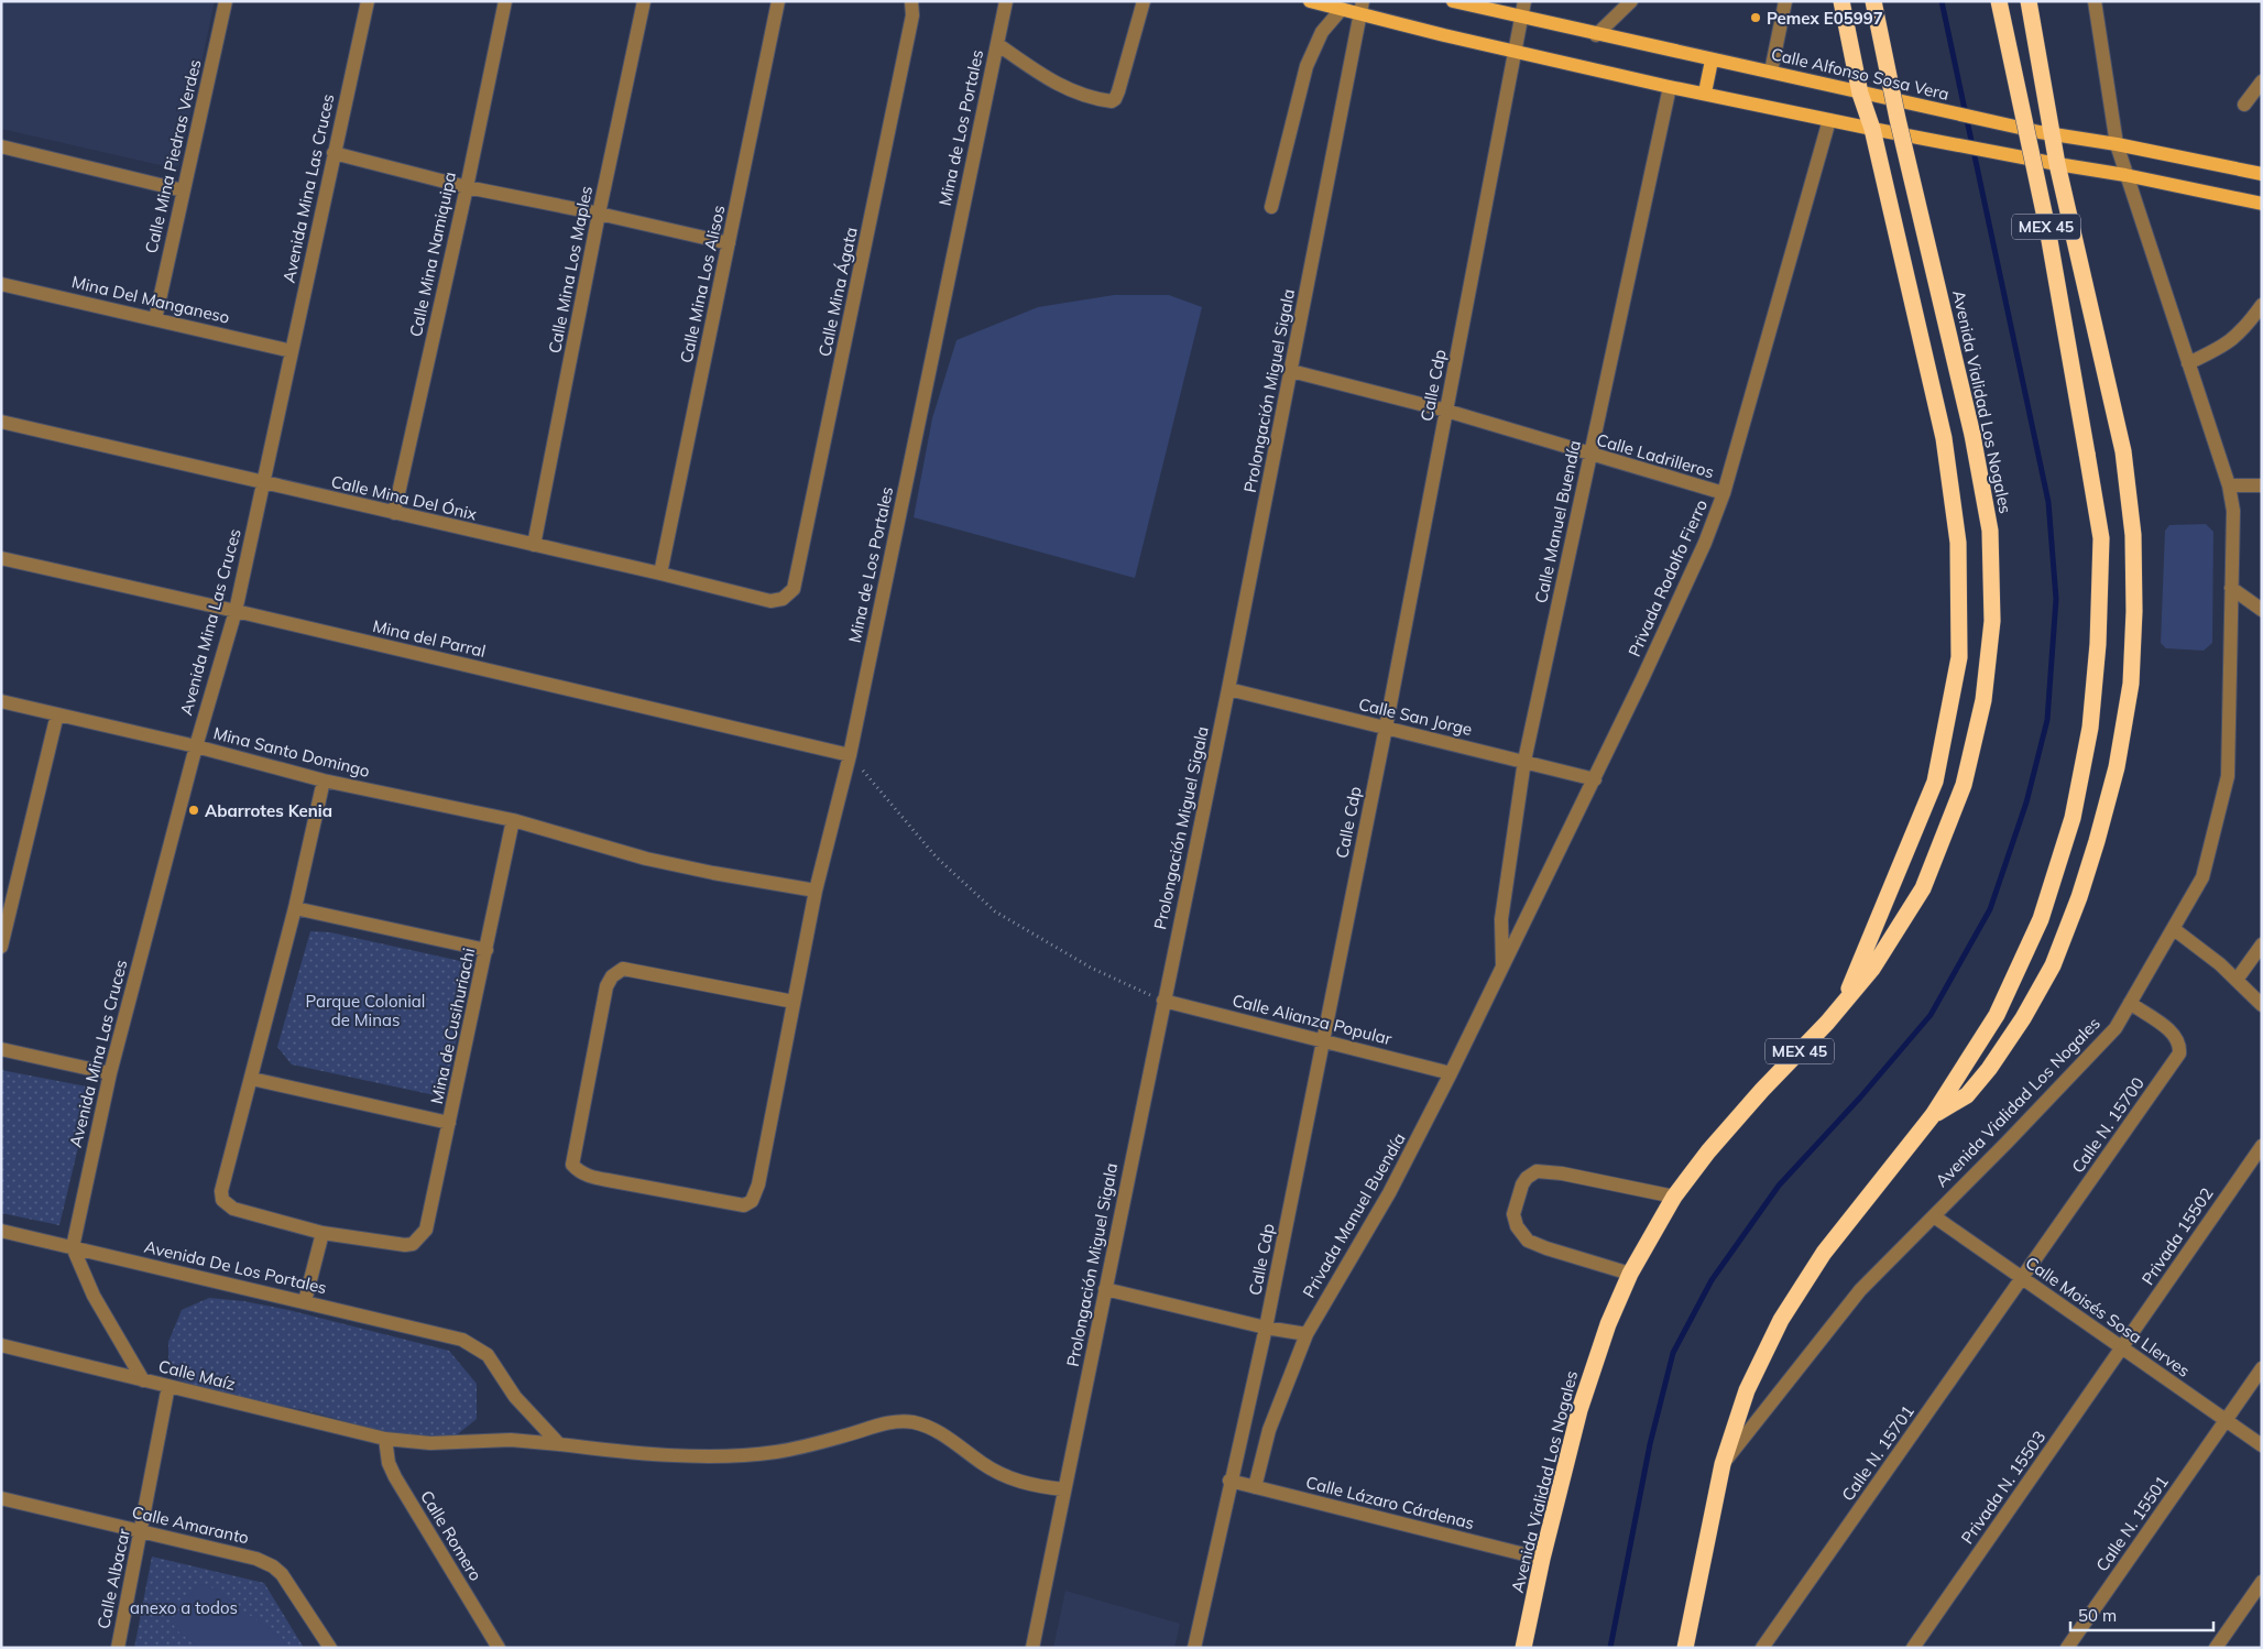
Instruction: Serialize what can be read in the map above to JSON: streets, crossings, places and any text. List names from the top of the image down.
{
  "streets": {
    "highway": ["MEX 45", "Avenida Vialidad Los Nogales"],
    "main road": ["Calle Alfonso Sosa Vera"],
    "street": [
      "Mina de Los Portales",
      "Calle Mina Piedras Verdes",
      "Avenida Mina Las Cruces",
      "Calle Mina Namiquipa",
      "Calle Mina Los Maples",
      "Calle Mina Los Alisos",
      "Calle Mina Ágata",
      "Mina Del Manganeso",
      "Calle Cdp",
      "Prolongación Miguel Sigala",
      "Calle Ladrilleros",
      "Calle Mina Del Ónix",
      "Calle Manuel Buendía",
      "Privada Rodolfo Fierro",
      "Mina del Parral",
      "Calle San Jorge",
      "Mina Santo Domingo",
      "Calle Alianza Popular",
      "Mina de Cusihuriachi",
      "Calle N. 15700",
      "Privada Manuel Buendía",
      "Privada 15502",
      "Avenida De Los Portales",
      "Calle Moisés Sosa Llerves",
      "Calle Maíz",
      "Calle N. 15701",
      "Privada N. 15503",
      "Calle Lázaro Cárdenas",
      "Calle N. 15501",
      "Calle Amaranto",
      "Calle Romero",
      "Calle Albacar"
    ]
  },
  "crossings": [
    ["Calle Alfonso Sosa Vera", "Calle Cdp"],
    ["Calle Alfonso Sosa Vera", "Avenida Vialidad Los Nogales"],
    ["Mina de Los Portales", "Mina del Parral"],
    ["Mina de Los Portales", "Mina Santo Domingo"],
    ["Calle Mina Piedras Verdes", "Mina Del Manganeso"],
    ["Avenida Mina Las Cruces", "Mina Del Manganeso"],
    ["Avenida Mina Las Cruces", "Calle Mina Del Ónix"],
    ["Avenida Mina Las Cruces", "Mina del Parral"],
    ["Avenida Mina Las Cruces", "Mina Santo Domingo"],
    ["Avenida Mina Las Cruces", "Avenida De Los Portales"],
    ["Calle Mina Namiquipa", "Calle Mina Del Ónix"],
    ["Calle Mina Los Maples", "Calle Mina Del Ónix"],
    ["Calle Mina Los Alisos", "Calle Mina Del Ónix"],
    ["Calle Mina Ágata", "Calle Mina Del Ónix"],
    ["Calle Cdp", "Calle Ladrilleros"],
    ["Calle Cdp", "Calle San Jorge"],
    ["Calle Cdp", "Calle Alianza Popular"],
    ["Calle Cdp", "Calle Lázaro Cárdenas"],
    ["Prolongación Miguel Sigala", "Calle Ladrilleros"],
    ["Prolongación Miguel Sigala", "Calle San Jorge"],
    ["Prolongación Miguel Sigala", "Calle Alianza Popular"],
    ["Prolongación Miguel Sigala", "Calle Maíz"],
    ["Avenida Vialidad Los Nogales", "Calle N. 15700"],
    ["Avenida Vialidad Los Nogales", "Calle Moisés Sosa Llerves"],
    ["Avenida Vialidad Los Nogales", "Calle Lázaro Cárdenas"],
    ["Calle Ladrilleros", "Calle Manuel Buendía"],
    ["Calle Ladrilleros", "Privada Rodolfo Fierro"],
    ["Calle Manuel Buendía", "Privada Rodolfo Fierro"],
    ["Calle Manuel Buendía", "Calle San Jorge"],
    ["Calle Manuel Buendía", "Privada Manuel Buendía"],
    ["Privada Rodolfo Fierro", "Calle San Jorge"],
    ["Privada Rodolfo Fierro", "Privada Manuel Buendía"],
    ["Mina Santo Domingo", "Mina de Cusihuriachi"],
    ["Calle Alianza Popular", "Privada Manuel Buendía"],
    ["Calle N. 15700", "Calle Moisés Sosa Llerves"],
    ["Calle N. 15700", "Calle N. 15701"],
    ["Privada Manuel Buendía", "Calle Lázaro Cárdenas"],
    ["Privada 15502", "Calle Moisés Sosa Llerves"],
    ["Privada 15502", "Privada N. 15503"],
    ["Avenida De Los Portales", "Calle Maíz"],
    ["Calle Moisés Sosa Llerves", "Calle N. 15701"],
    ["Calle Moisés Sosa Llerves", "Privada N. 15503"],
    ["Calle Moisés Sosa Llerves", "Calle N. 15501"],
    ["Calle Maíz", "Calle Romero"],
    ["Calle Maíz", "Calle Albacar"],
    ["Calle Amaranto", "Calle Albacar"]
  ],
  "parks": ["Parque Colonial de Minas", "anexo a todos"],
  "places": ["Pemex E05997", "Abarrotes Kenia"],
  "scale_bar": "50 m"
}
